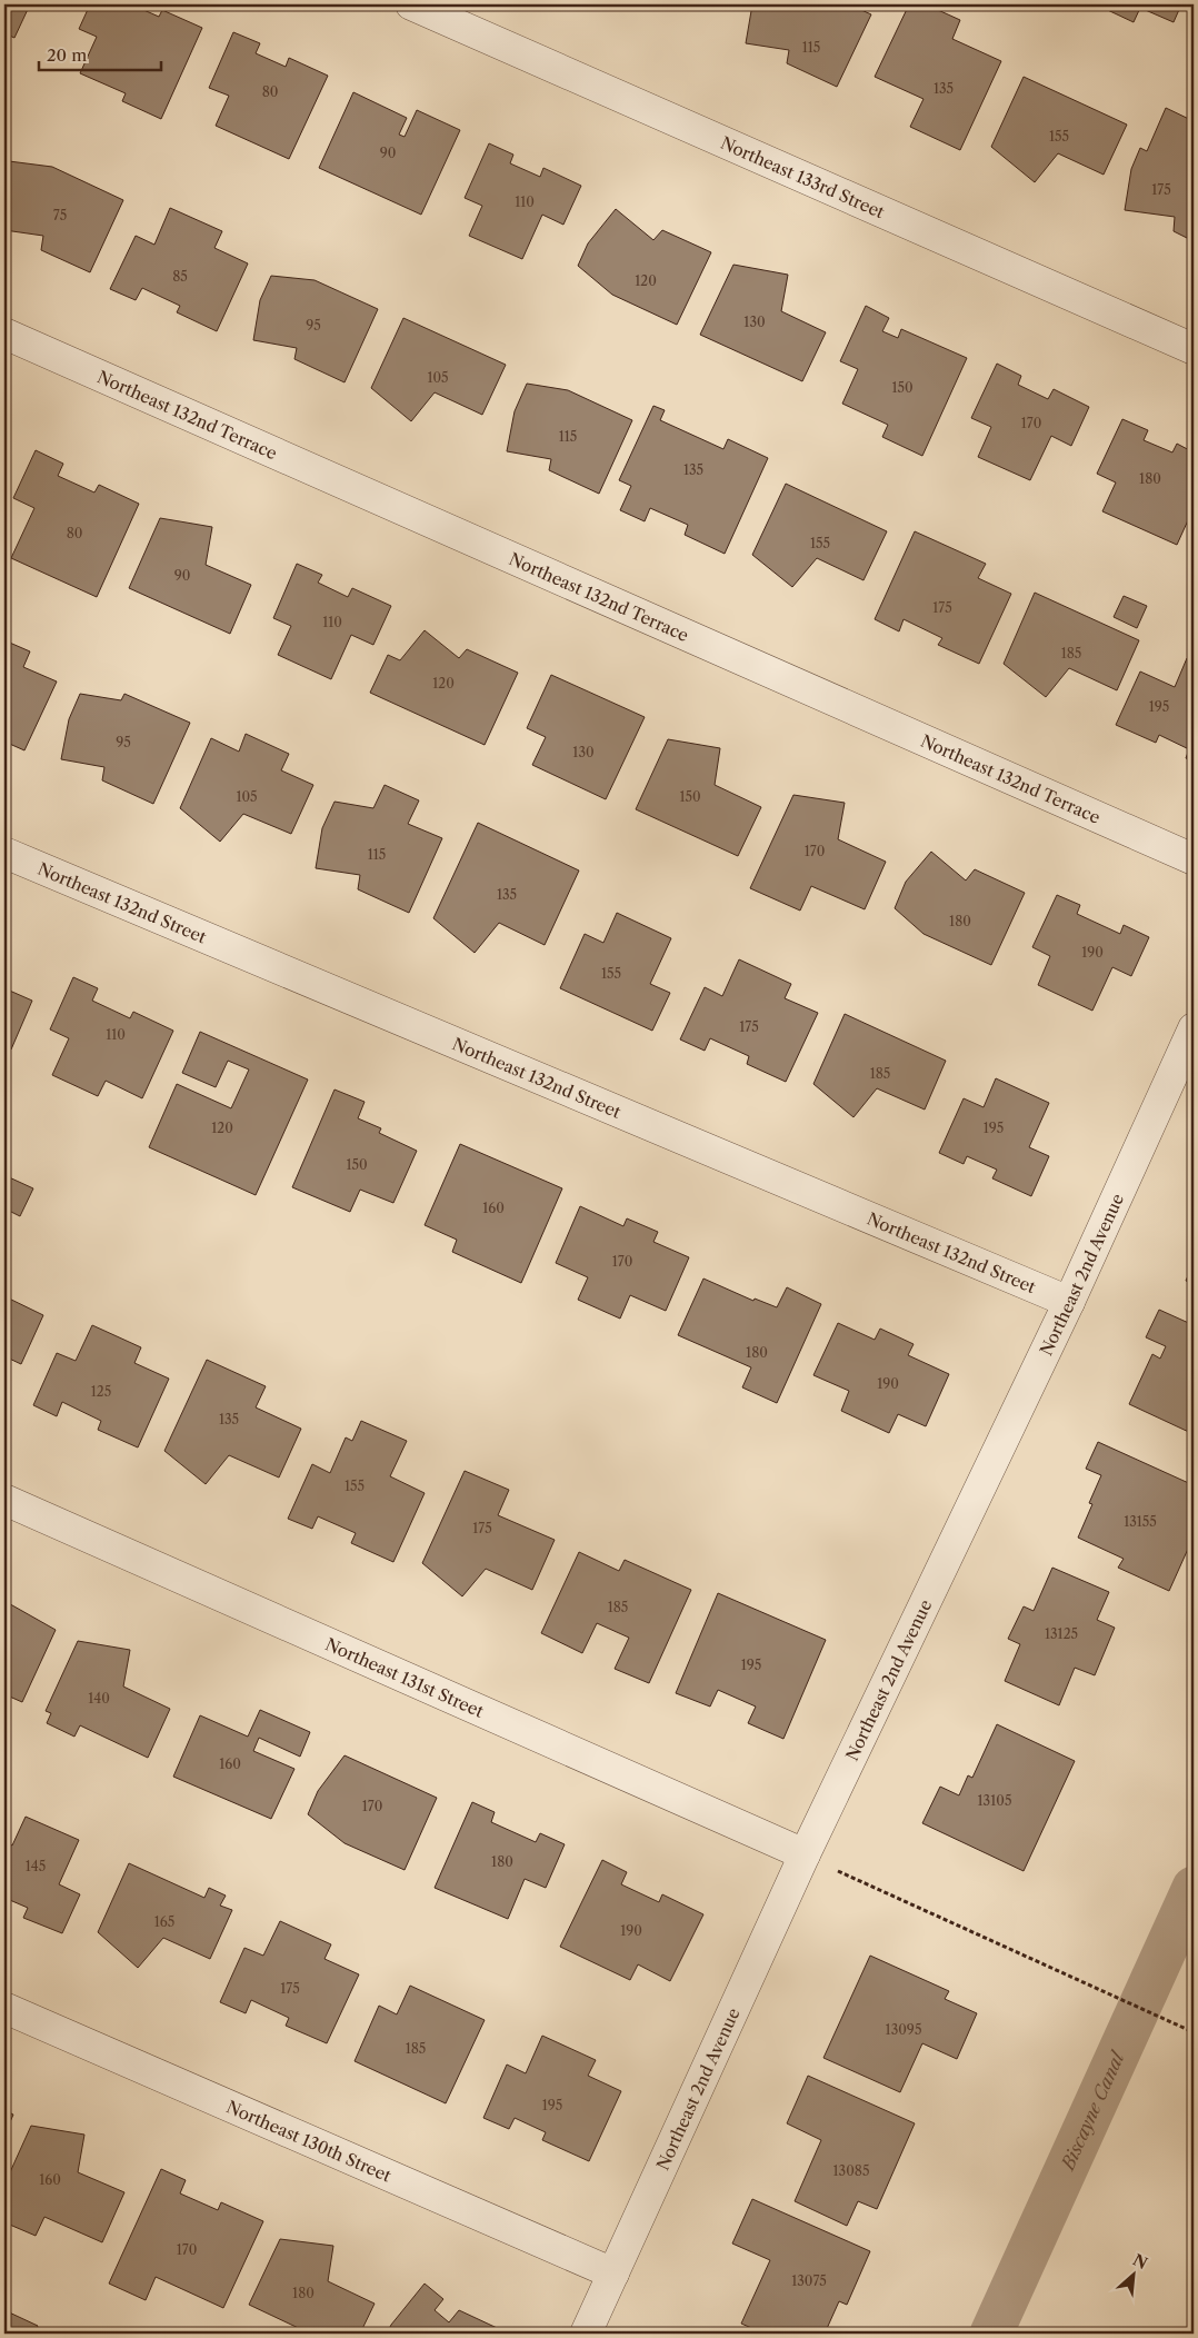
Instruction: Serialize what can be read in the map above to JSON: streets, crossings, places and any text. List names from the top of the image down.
{
  "streets": {
    "street": [
      "Northeast 133rd Street",
      "Northeast 132nd Terrace",
      "Northeast 132nd Street",
      "Northeast 2nd Avenue",
      "Northeast 131st Street",
      "Northeast 130th Street"
    ]
  },
  "crossings": [
    ["Northeast 132nd Street", "Northeast 2nd Avenue"],
    ["Northeast 2nd Avenue", "Northeast 131st Street"],
    ["Northeast 2nd Avenue", "Northeast 130th Street"]
  ],
  "water": ["Biscayne Canal"],
  "house_numbers": [
    "115",
    "135",
    "80",
    "155",
    "90",
    "175",
    "110",
    "75",
    "85",
    "120",
    "130",
    "95",
    "105",
    "150",
    "170",
    "115",
    "135",
    "180",
    "80",
    "155",
    "90",
    "175",
    "110",
    "185",
    "120",
    "195",
    "95",
    "130",
    "105",
    "150",
    "170",
    "115",
    "135",
    "180",
    "190",
    "155",
    "175",
    "110",
    "185",
    "120",
    "195",
    "150",
    "160",
    "170",
    "180",
    "190",
    "125",
    "135",
    "155",
    "13155",
    "175",
    "185",
    "13125",
    "195",
    "140",
    "160",
    "13105",
    "170",
    "180",
    "145",
    "165",
    "190",
    "175",
    "13095",
    "185",
    "195",
    "13085",
    "160",
    "170",
    "13075",
    "180"
  ],
  "scale_bar": "20 m",
  "north": "top right"
}
